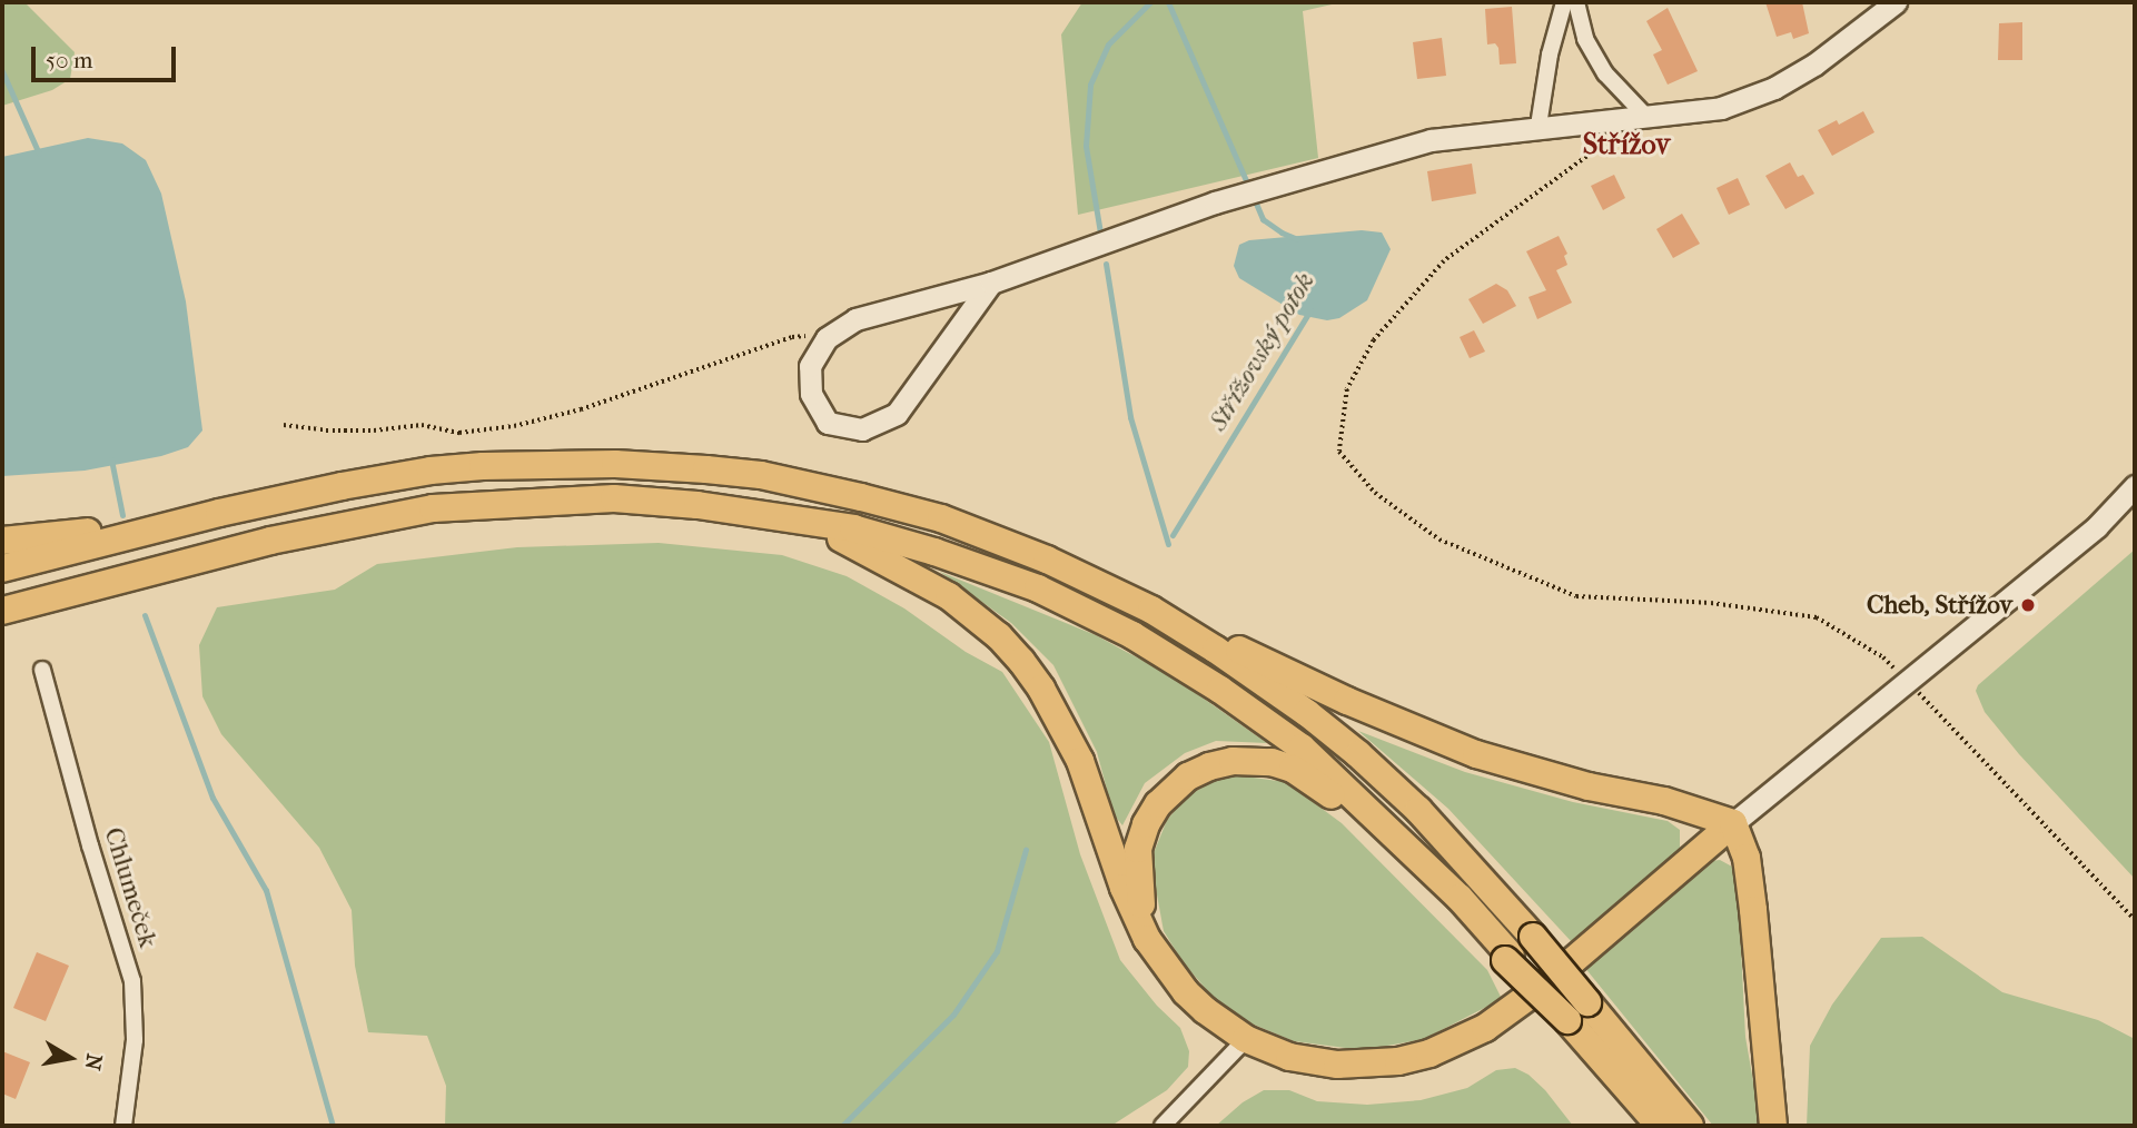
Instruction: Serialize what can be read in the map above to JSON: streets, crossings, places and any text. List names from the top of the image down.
{
  "streets": {
    "street": ["Chlumeček"]
  },
  "districts": ["Střížov"],
  "water": ["Střížovský potok"],
  "places": ["Cheb, Střížov"],
  "scale_bar": "50 m",
  "north": "right"
}
